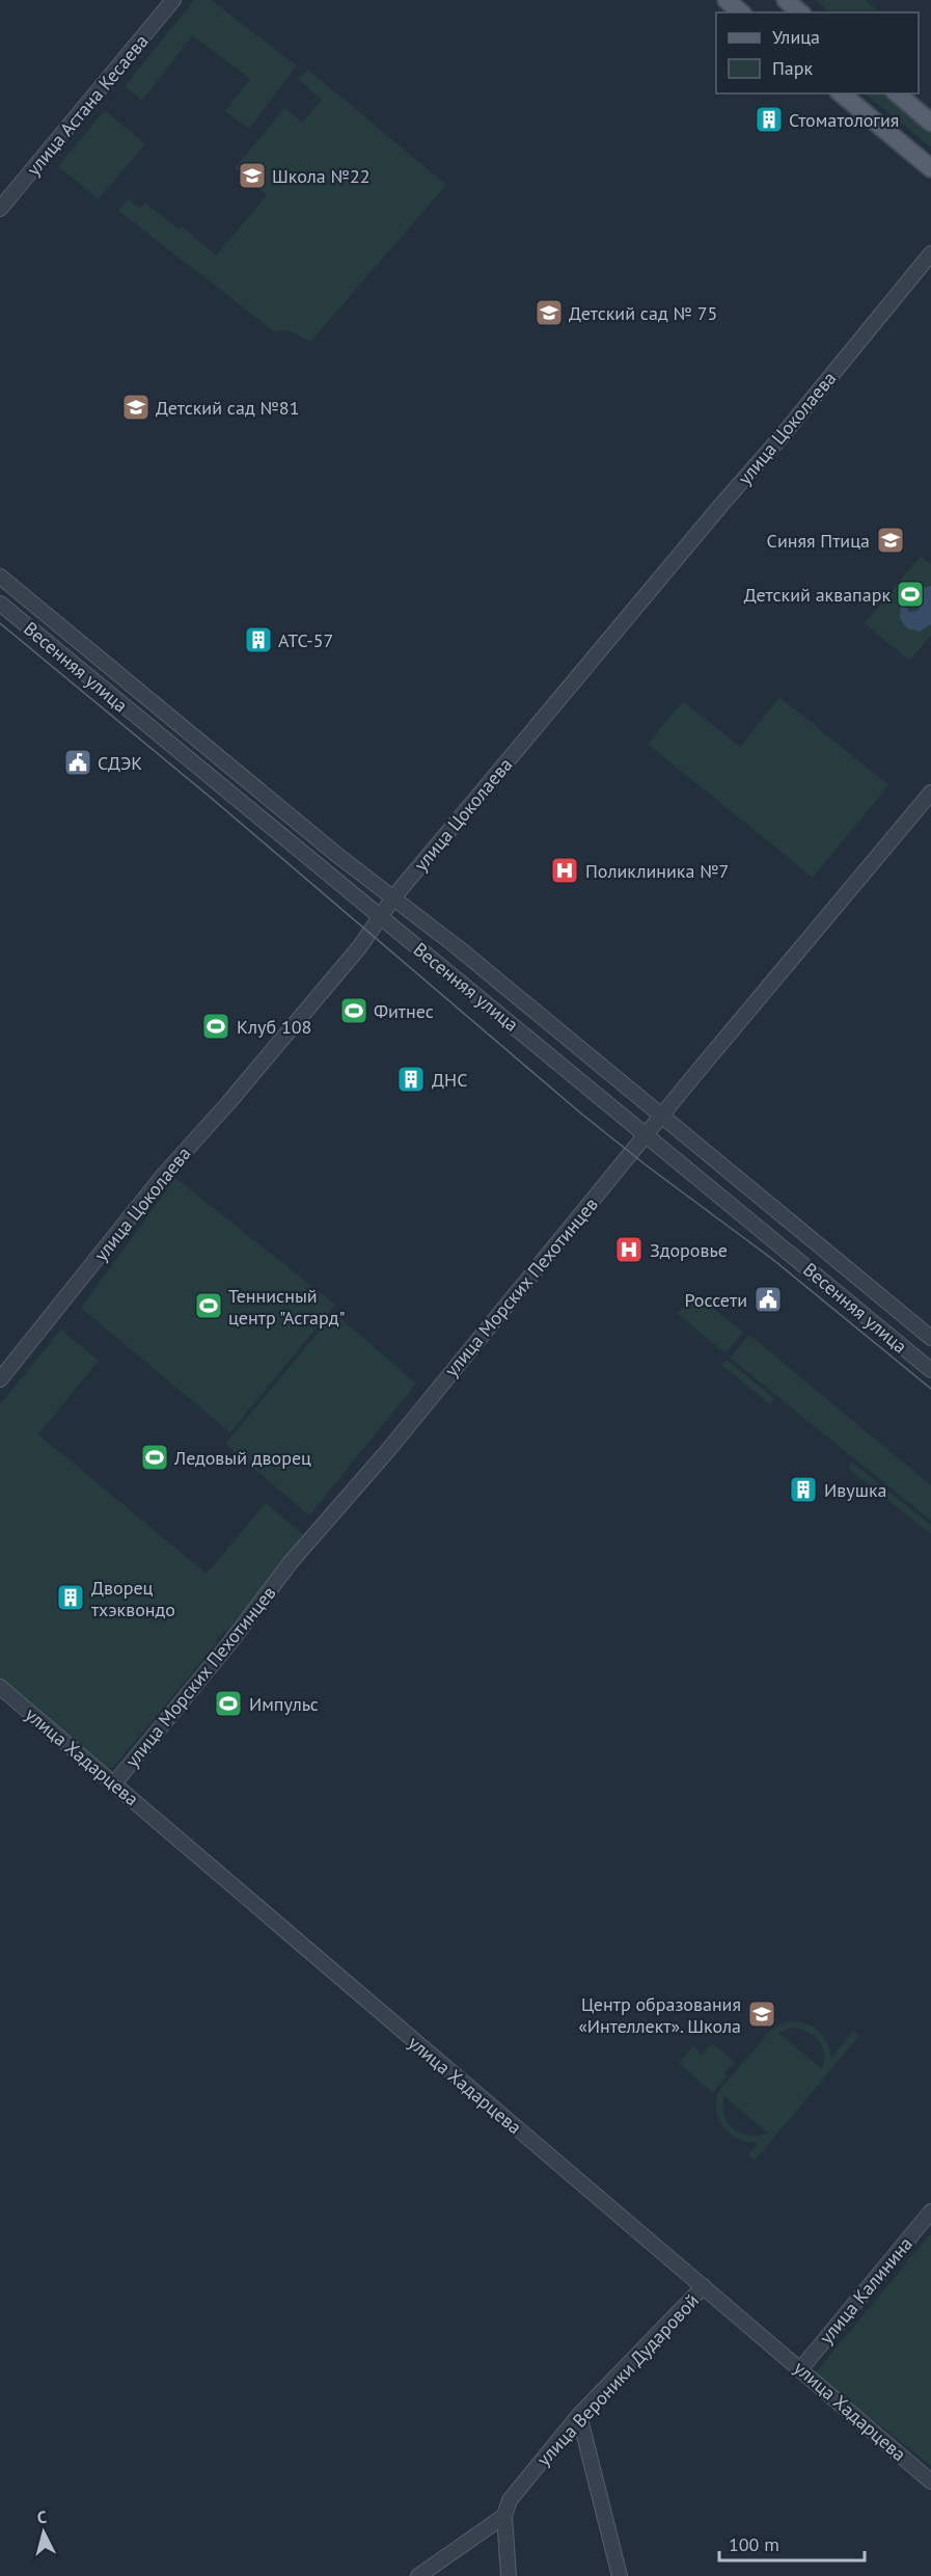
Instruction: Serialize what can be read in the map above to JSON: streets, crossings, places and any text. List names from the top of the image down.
{
  "streets": {
    "street": [
      "улица Астана Кесаева",
      "улица Цоколаева",
      "Весенняя улица",
      "улица Морских Пехотинцев",
      "улица Хадарцева",
      "улица Калинина",
      "улица Вероники Дударовой"
    ]
  },
  "crossings": [
    ["улица Цоколаева", "Весенняя улица"],
    ["Весенняя улица", "улица Морских Пехотинцев"],
    ["улица Морских Пехотинцев", "улица Хадарцева"],
    ["улица Хадарцева", "улица Калинина"],
    ["улица Хадарцева", "улица Вероники Дударовой"]
  ],
  "places": {
    "building": [
      "Стоматология",
      "АТС-57",
      "ДНС",
      "Ивушка",
      "Дворец тхэквондо"
    ],
    "school or university": [
      "Школа №22",
      "Детский сад № 75",
      "Детский сад №81",
      "Синяя Птица",
      "Центр образования «Интеллект». Школа"
    ],
    "sports": [
      "Детский аквапарк",
      "Фитнес",
      "Клуб 108",
      "Теннисный центр \"Асгард\"",
      "Ледовый дворец",
      "Импульс"
    ],
    "public building": ["СДЭК", "Россети"],
    "hospital": ["Поликлиника №7", "Здоровье"]
  },
  "legend": ["Улица", "Парк"],
  "scale_bar": "100 m",
  "north": "top"
}
